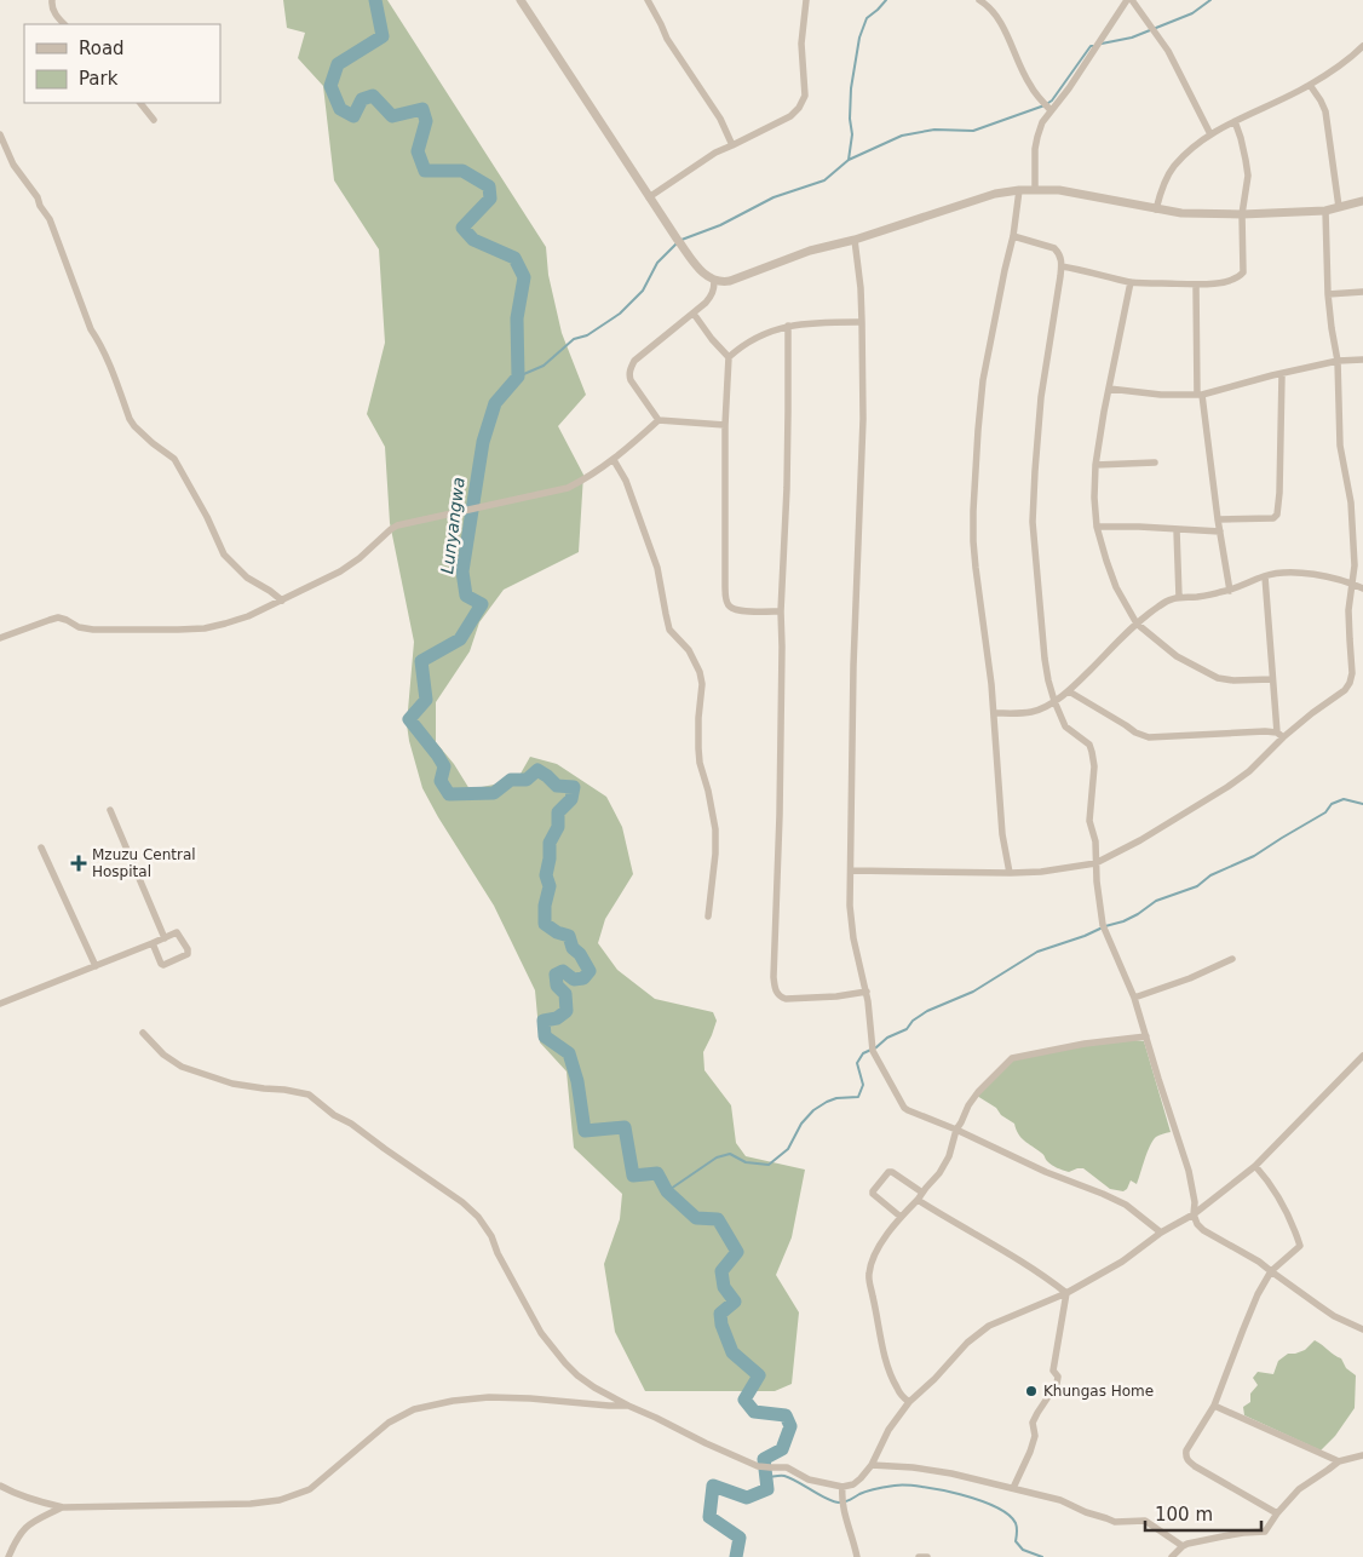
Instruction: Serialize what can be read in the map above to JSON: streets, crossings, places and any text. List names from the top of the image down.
{
  "water": ["Lunyangwa"],
  "places": {
    "health": ["Mzuzu Central Hospital"],
    "other": ["Khungas Home"]
  },
  "legend": ["Road", "Park"],
  "scale_bar": "100 m"
}
